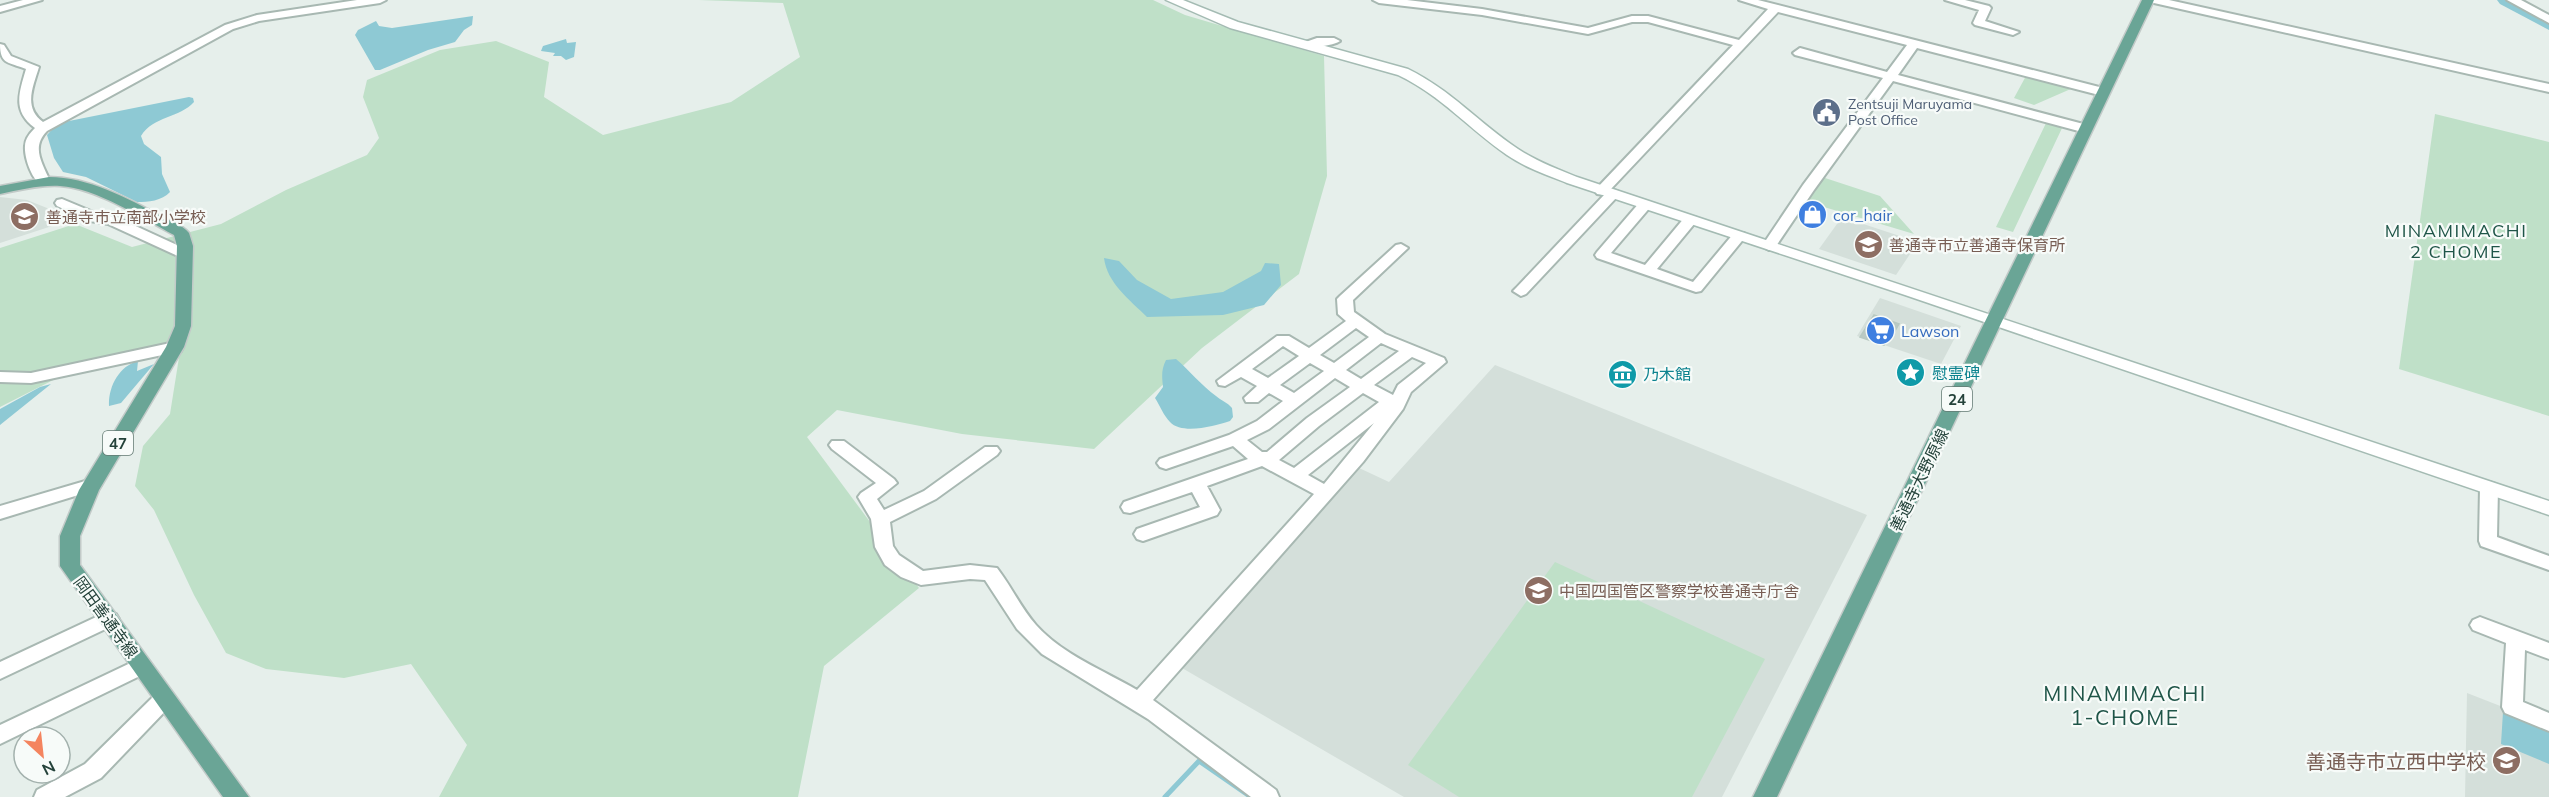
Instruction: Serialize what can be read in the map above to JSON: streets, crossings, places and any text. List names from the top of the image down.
{
  "streets": {
    "main road": [
      "24",
      "47",
      "善通寺大野原線",
      "岡田善通寺線"
    ]
  },
  "districts": ["MINAMIMACHI 2 CHOME", "MINAMIMACHI 1-CHOME"],
  "places": {
    "public building": ["Zentsuji Maruyama Post Office"],
    "shop": ["cor_hair"],
    "school or university": [
      "善通寺市立南部小学校",
      "善通寺市立善通寺保育所",
      "中国四国管区警察学校善通寺庁舎",
      "善通寺市立西中学校"
    ],
    "supermarket": ["Lawson"],
    "place": ["慰霊碑"],
    "museum": ["乃木館"]
  },
  "north": "bottom right"
}
